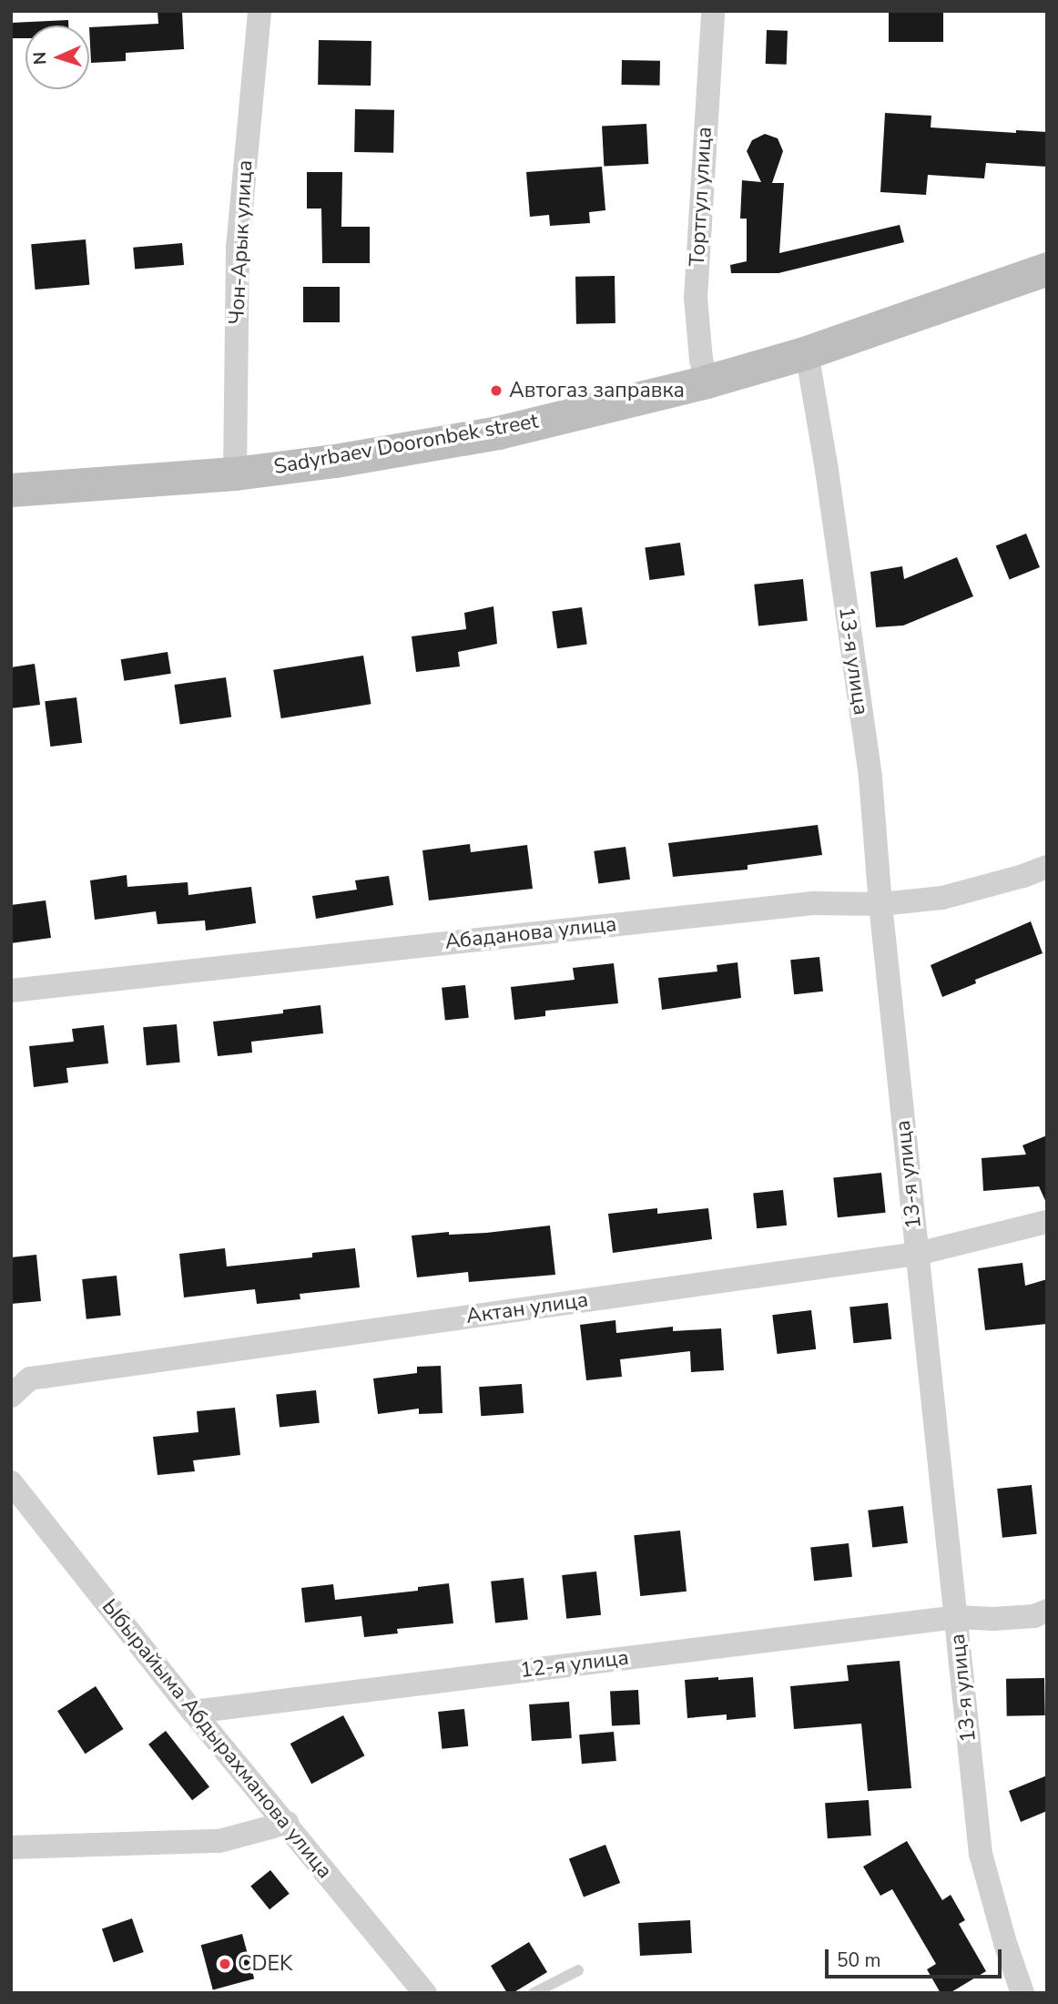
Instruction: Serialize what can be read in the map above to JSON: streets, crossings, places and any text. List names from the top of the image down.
{
  "streets": {
    "main road": ["Sadyrbaev Dooronbek street"],
    "street": [
      "Тортгул улица",
      "Чон-Арык улица",
      "13-я улица",
      "Абаданова улица",
      "Актан улица",
      "12-я улица",
      "Ыбырайыма Абдырахманова улица"
    ]
  },
  "crossings": [
    ["Тортгул улица", "Sadyrbaev Dooronbek street"],
    ["Чон-Арык улица", "Sadyrbaev Dooronbek street"],
    ["Sadyrbaev Dooronbek street", "13-я улица"],
    ["13-я улица", "Абаданова улица"],
    ["13-я улица", "Актан улица"],
    ["13-я улица", "12-я улица"],
    ["12-я улица", "Ыбырайыма Абдырахманова улица"]
  ],
  "places": ["Автогаз заправка", "CDEK"],
  "scale_bar": "50 m",
  "north": "left"
}
